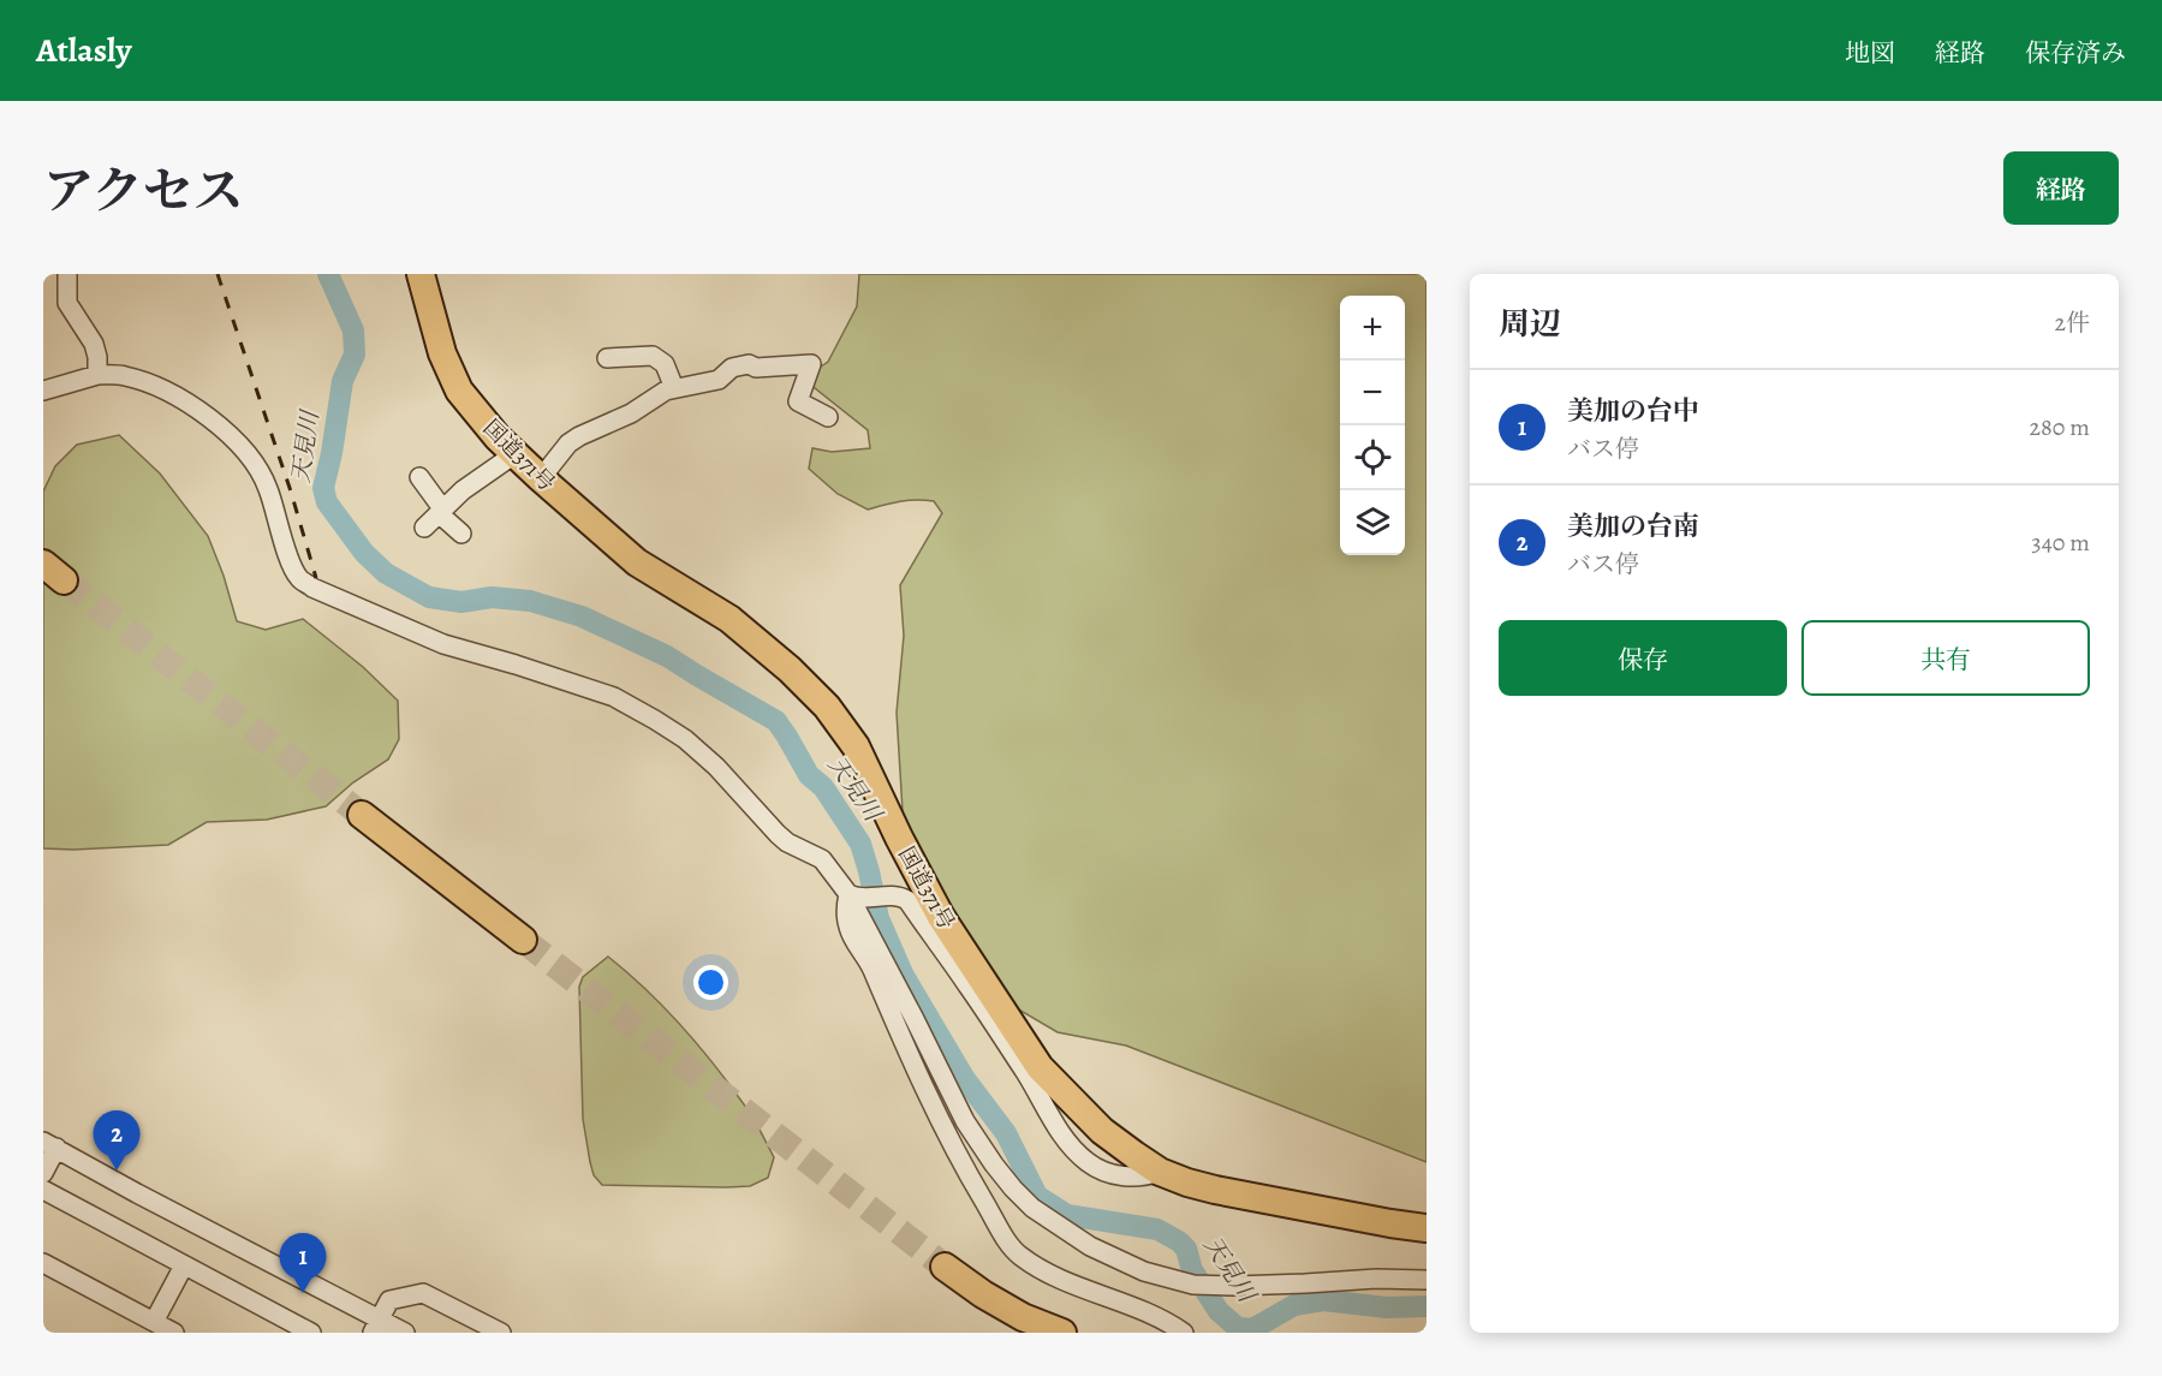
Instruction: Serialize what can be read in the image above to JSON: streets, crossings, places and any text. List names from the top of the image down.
{
  "streets": {
    "highway": ["国道371号"]
  },
  "water": ["天見川"],
  "page": {
    "header": "Atlasly",
    "nav": ["地図", "経路", "保存済み"],
    "title": "アクセス",
    "buttons": [
      "経路",
      ["保存", "共有"]
    ],
    "heading": ["周辺", "2件"],
    "map_buttons": ["+", "−"],
    "list": [
      {
        "mark": "1",
        "name": "美加の台中",
        "note": "バス停",
        "value": "280 m"
      },
      {
        "mark": "2",
        "name": "美加の台南",
        "note": "バス停",
        "value": "340 m"
      }
    ],
    "pins": ["2", "1"]
  }
}
